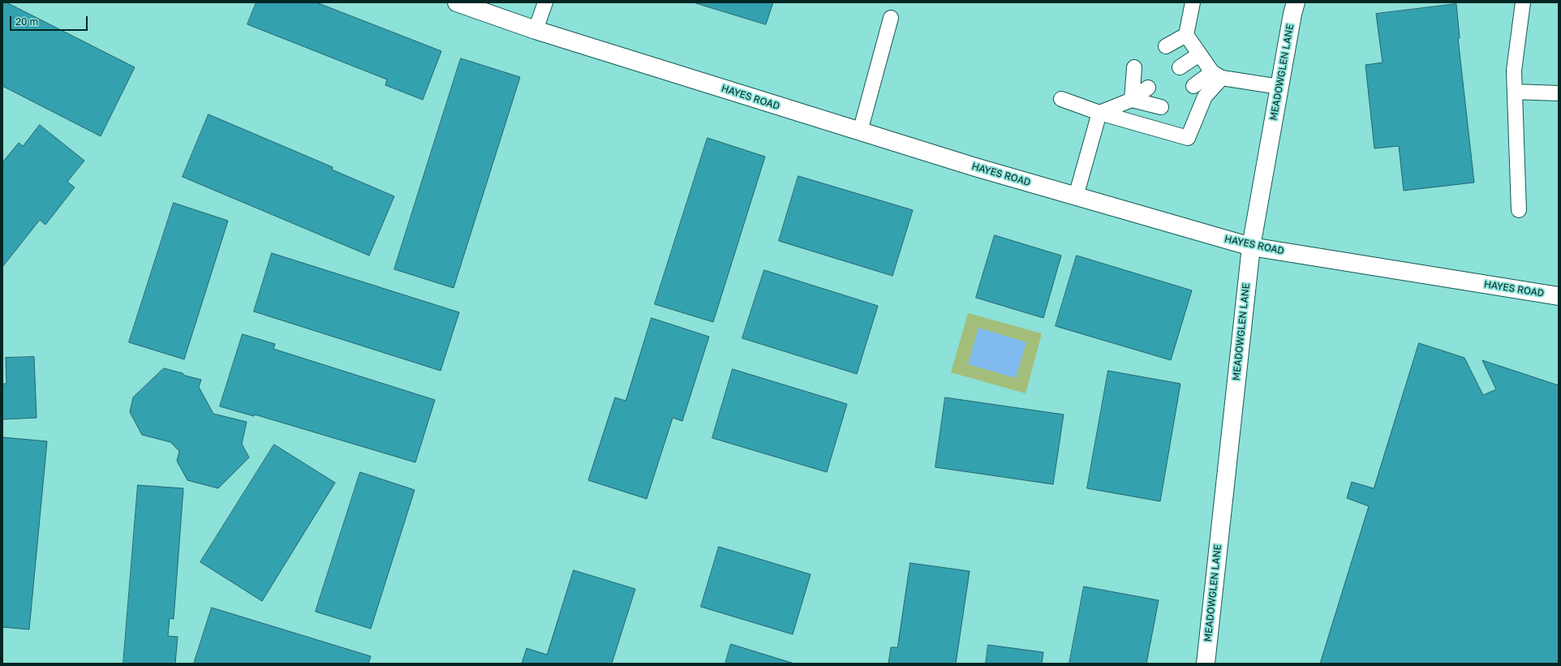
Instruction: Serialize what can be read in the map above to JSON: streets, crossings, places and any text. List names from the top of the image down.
{
  "streets": {
    "street": ["MEADOWGLEN LANE", "HAYES ROAD"]
  },
  "crossings": [
    ["MEADOWGLEN LANE", "HAYES ROAD"]
  ],
  "scale_bar": "20 m"
}
